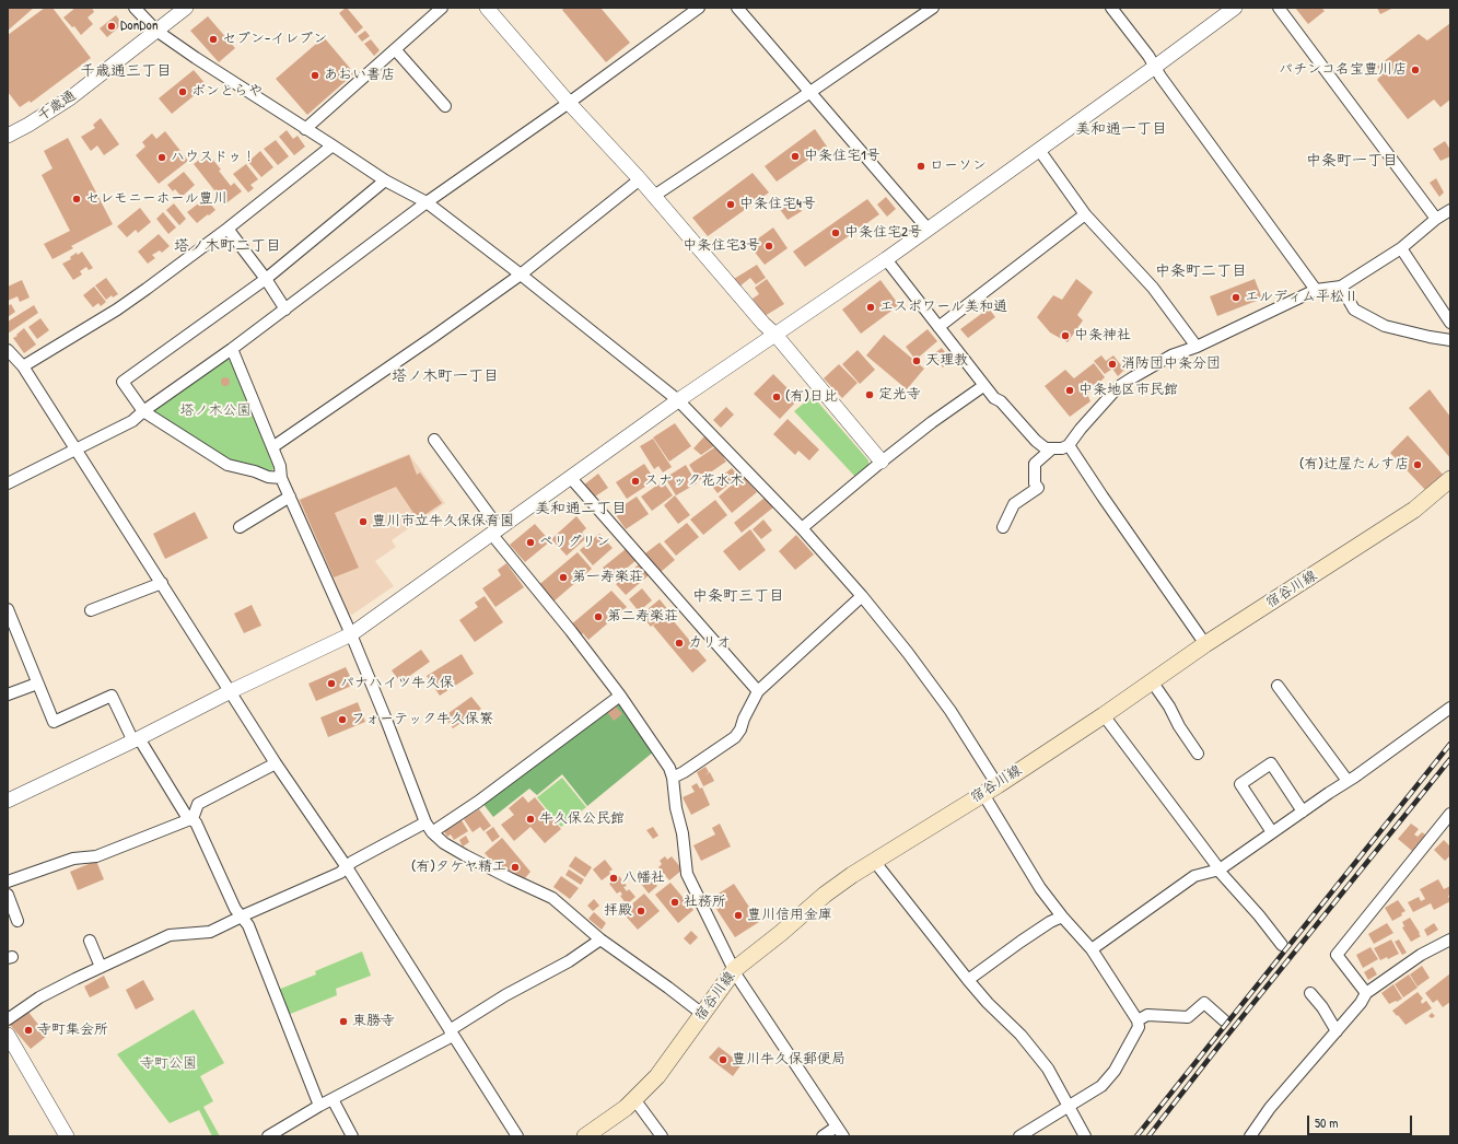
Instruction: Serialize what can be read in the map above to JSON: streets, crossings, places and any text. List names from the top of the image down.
{
  "streets": {
    "main road": ["宿谷川線"],
    "street": ["千歳通"]
  },
  "districts": [
    "千歳通三丁目",
    "美和通一丁目",
    "中条町一丁目",
    "塔ノ木町二丁目",
    "中条町二丁目",
    "塔ノ木町一丁目",
    "美和通二丁目",
    "中条町三丁目"
  ],
  "parks": ["塔ノ木公園", "寺町公園"],
  "places": [
    "DonDon",
    "セブン-イレブン",
    "パチンコ名宝豊川店",
    "あおい書店",
    "ボンとらや",
    "中条住宅1号",
    "ハウスドゥ！",
    "ローソン",
    "セレモニーホール豊川",
    "中条住宅4号",
    "中条住宅2号",
    "中条住宅3号",
    "エルディム平松Ⅱ",
    "エスポワール美和通",
    "中条神社",
    "天理教",
    "消防団中条分団",
    "中条地区市民館",
    "定光寺",
    "(有)日比",
    "(有)辻屋たんす店",
    "スナック花水木",
    "豊川市立牛久保保育園",
    "ペリグリン",
    "第一寿楽荘",
    "第二寿楽荘",
    "カリオ",
    "パナハイツ牛久保",
    "フォーテック牛久保寮",
    "牛久保公民館",
    "(有)タケヤ精工",
    "八幡社",
    "社務所",
    "拝殿",
    "豊川信用金庫",
    "東勝寺",
    "寺町集会所",
    "豊川牛久保郵便局"
  ],
  "scale_bar": "50 m"
}
